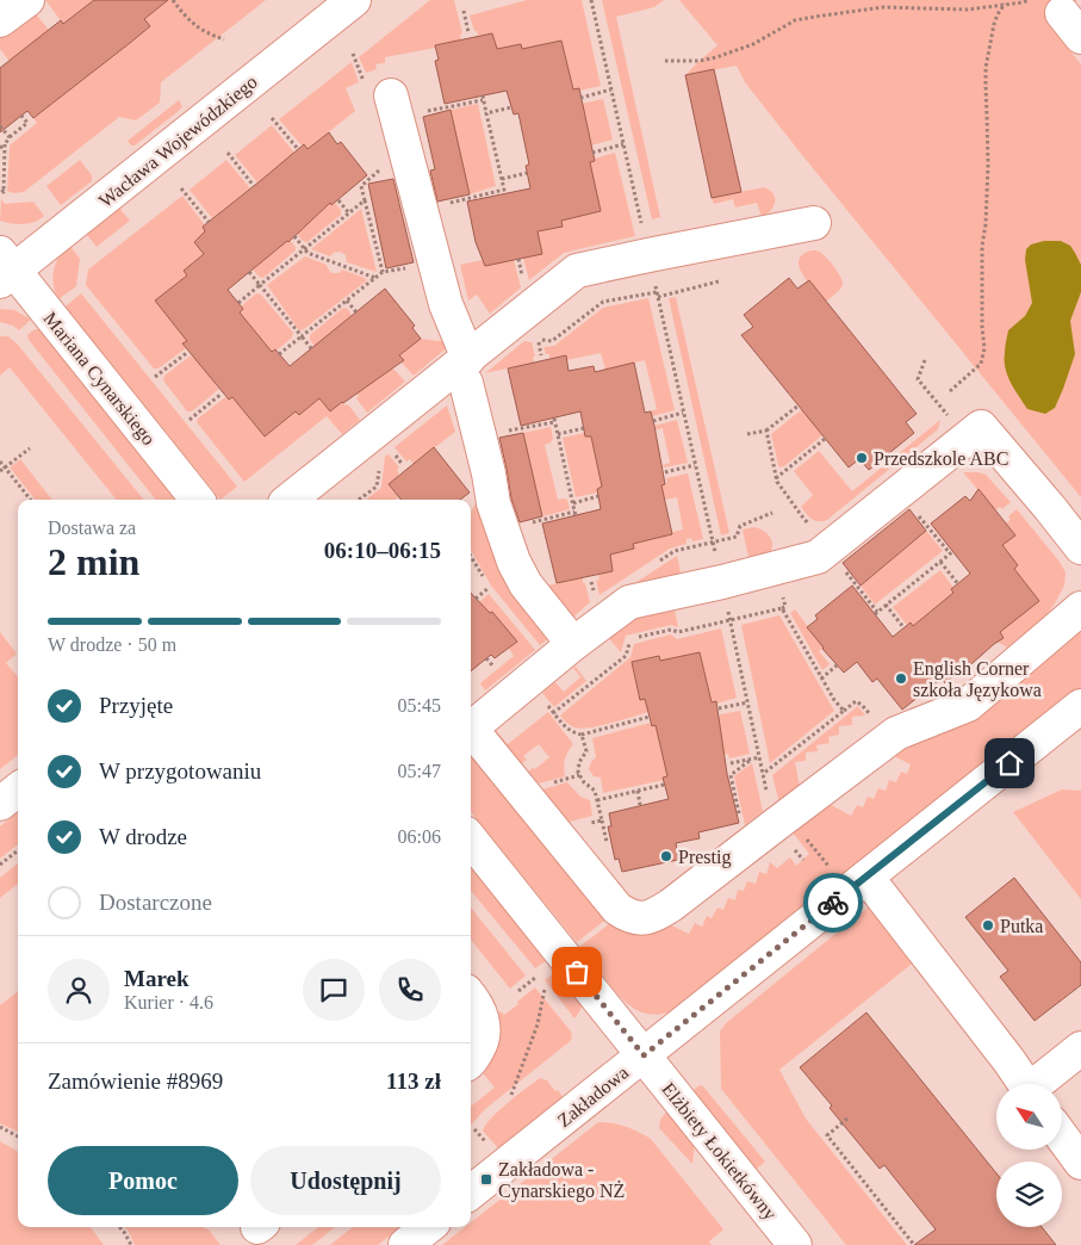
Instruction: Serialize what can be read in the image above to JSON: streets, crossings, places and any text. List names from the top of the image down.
{
  "streets": {
    "street": [
      "Wacława Wojewódzkiego",
      "Mariana Cynarskiego",
      "Zakładowa",
      "Elżbiety Łokietkówny"
    ]
  },
  "crossings": [
    ["Wacława Wojewódzkiego", "Mariana Cynarskiego"],
    ["Zakładowa", "Elżbiety Łokietkówny"]
  ],
  "places": {
    "other": [
      "Przedszkole ABC",
      "English Corner szkoła Językowa",
      "Prestig",
      "Putka"
    ],
    "transit": ["Zakładowa - Cynarskiego NŻ"]
  },
  "north": "top left",
  "page": {
    "heading": ["2 min", "Dostawa za", "06:10–06:15"],
    "panel": [
      "Marek",
      "Kurier · 4.6",
      "Zamówienie #8969",
      "113 zł"
    ],
    "bar": "W drodze · 50 m",
    "list": [
      ["Przyjęte", "05:45"],
      ["W przygotowaniu", "05:47"],
      ["W drodze", "06:06"],
      "Dostarczone"
    ],
    "buttons": ["Pomoc", "Udostępnij"]
  }
}
